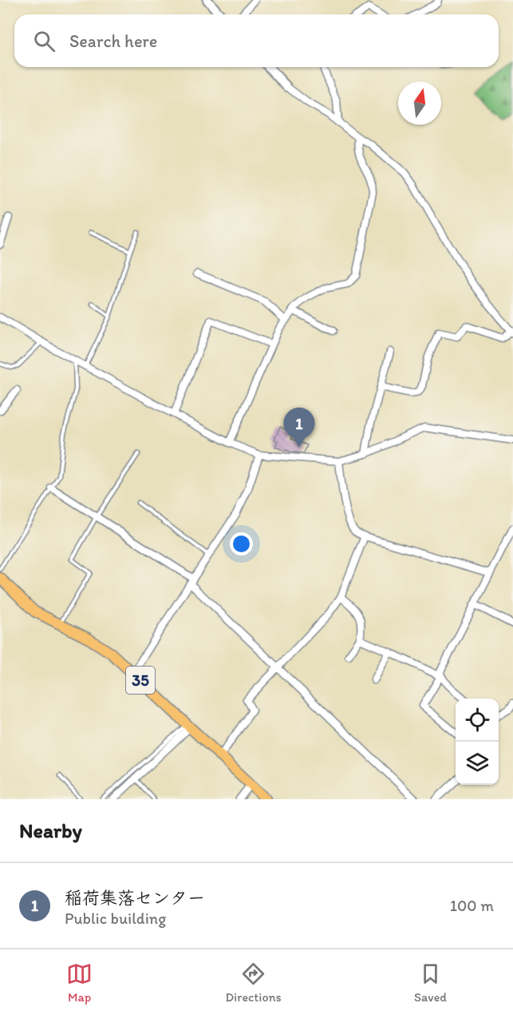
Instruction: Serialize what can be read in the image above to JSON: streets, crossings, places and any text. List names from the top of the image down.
{
  "streets": {
    "main road": ["35"]
  },
  "north": "top",
  "page": {
    "search": "Search here",
    "pins": "1",
    "heading": "Nearby",
    "list": [
      {
        "mark": "1",
        "name": "稲荷集落センター",
        "note": "Public building",
        "value": "100 m"
      }
    ],
    "nav": ["Map", "Directions", "Saved"]
  }
}
